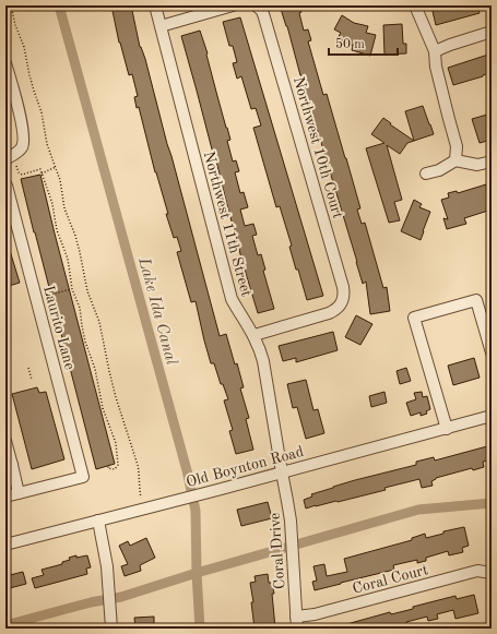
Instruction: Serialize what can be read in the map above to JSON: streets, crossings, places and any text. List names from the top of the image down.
{
  "streets": {
    "street": [
      "Northwest 10th Court",
      "Northwest 11th Street",
      "Laurito Lane",
      "Old Boynton Road",
      "Coral Drive",
      "Coral Court"
    ]
  },
  "crossings": [
    ["Northwest 10th Court", "Northwest 11th Street"],
    ["Northwest 11th Street", "Old Boynton Road"],
    ["Northwest 11th Street", "Coral Drive"],
    ["Old Boynton Road", "Coral Drive"],
    ["Coral Drive", "Coral Court"]
  ],
  "water": ["Lake Ida Canal"],
  "scale_bar": "50 m"
}
